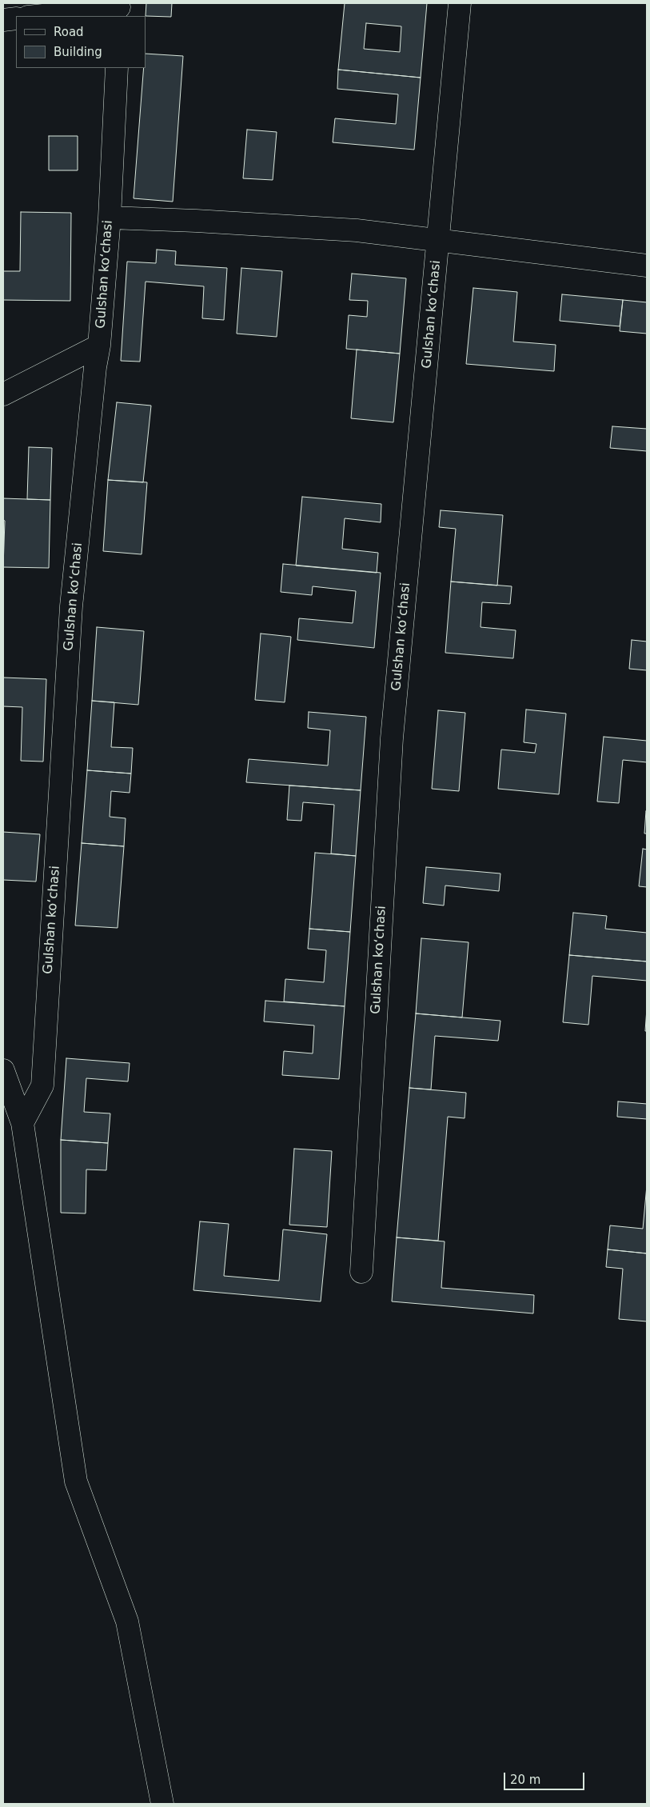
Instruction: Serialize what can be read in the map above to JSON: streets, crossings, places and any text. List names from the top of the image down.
{
  "streets": {
    "street": ["Gulshan koʻchasi"]
  },
  "legend": ["Road", "Building"],
  "scale_bar": "20 m"
}
